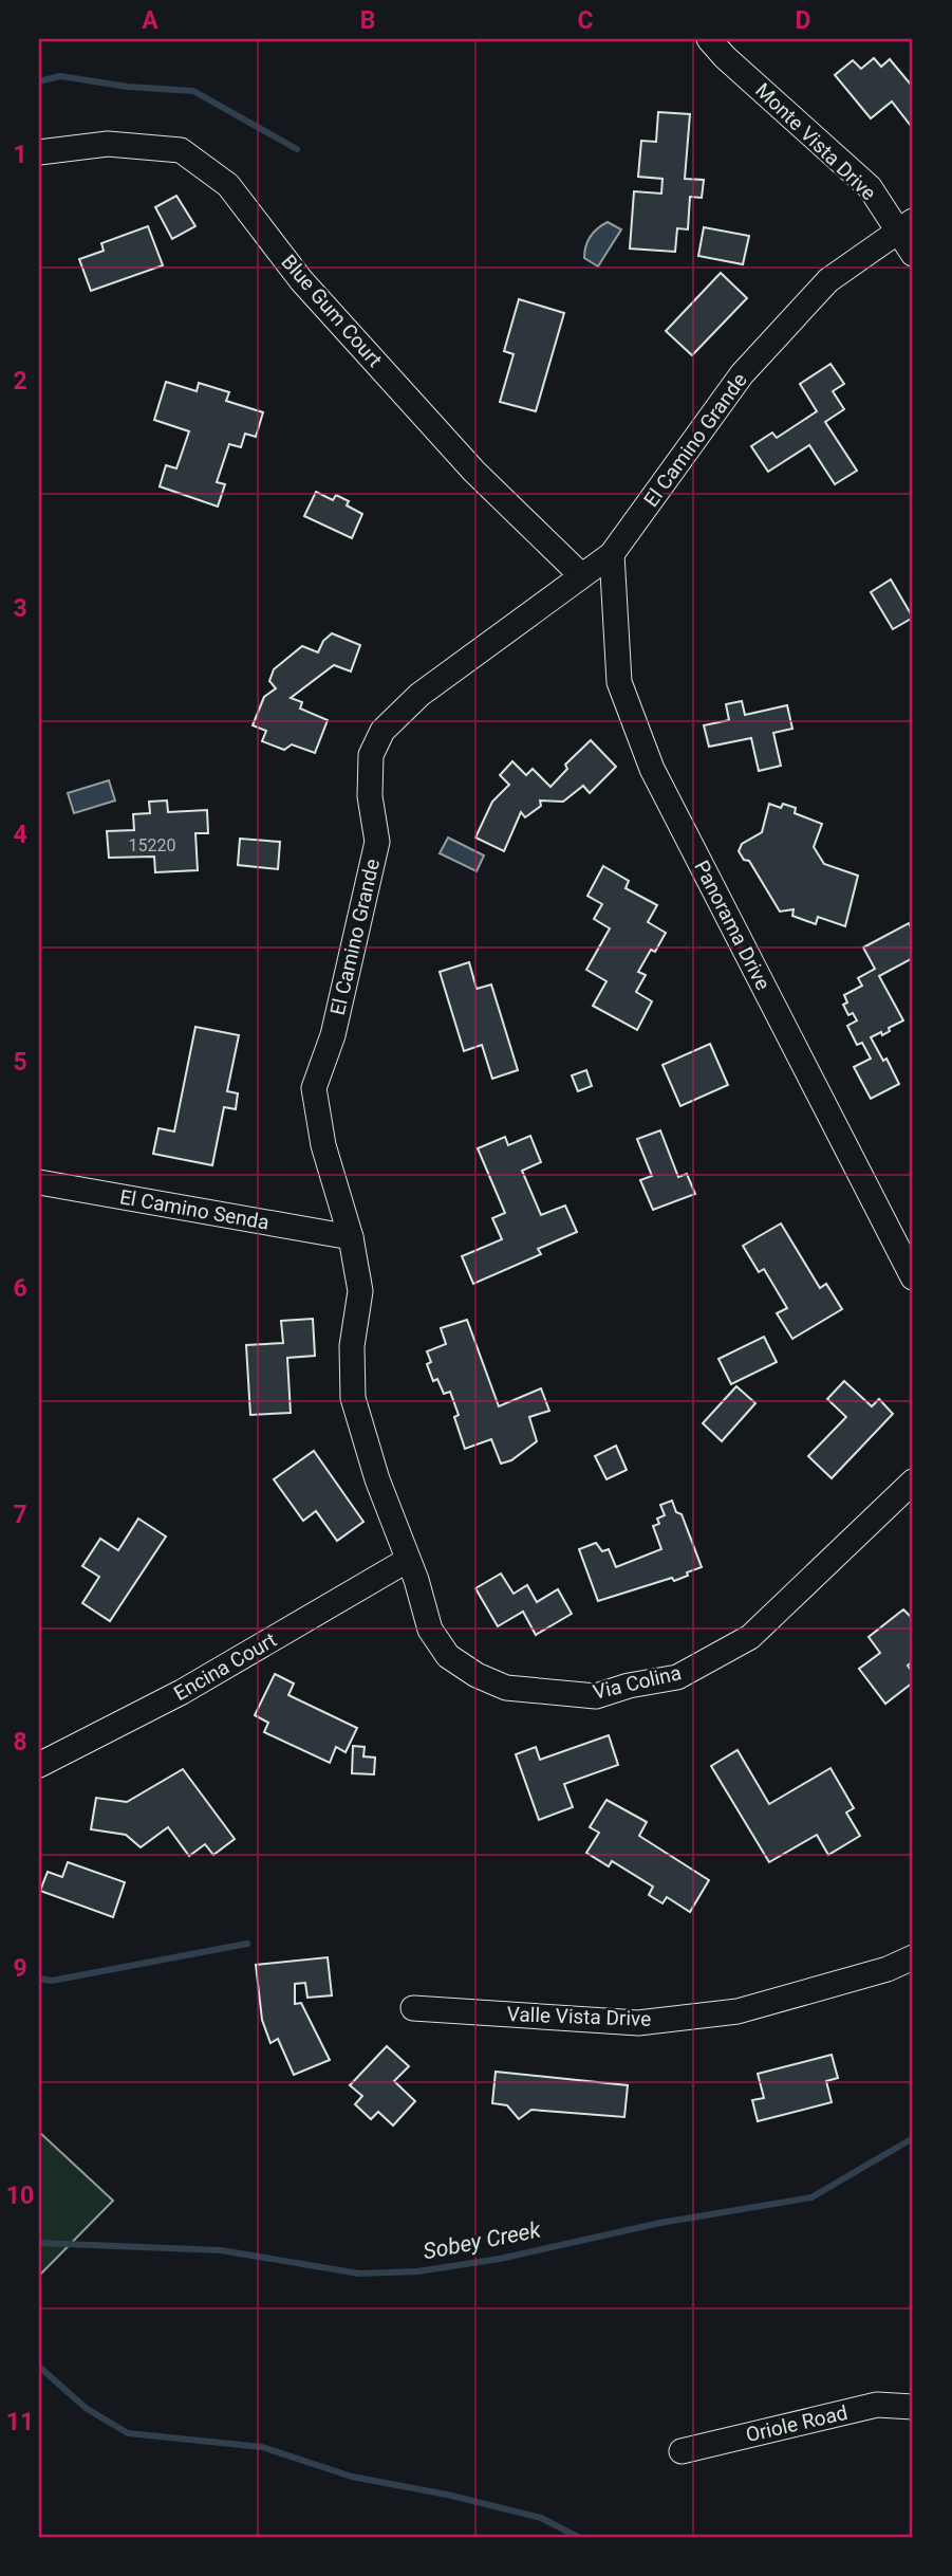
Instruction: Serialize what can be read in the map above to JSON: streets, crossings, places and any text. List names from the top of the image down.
{
  "streets": {
    "street": [
      "Monte Vista Drive",
      "Blue Gum Court",
      "El Camino Grande",
      "Panorama Drive",
      "El Camino Senda",
      "Encina Court",
      "Via Colina",
      "Valle Vista Drive",
      "Oriole Road"
    ]
  },
  "crossings": [
    ["Monte Vista Drive", "El Camino Grande"],
    ["Blue Gum Court", "El Camino Grande"],
    ["El Camino Grande", "Panorama Drive"],
    ["El Camino Grande", "El Camino Senda"],
    ["El Camino Grande", "Encina Court"],
    ["El Camino Grande", "Via Colina"],
    ["Encina Court", "Via Colina"]
  ],
  "water": ["Sobey Creek"],
  "house_numbers": ["15220"],
  "grid": {
    "columns": [
      "A",
      "B",
      "C",
      "D"
    ],
    "rows": [
      "1",
      "2",
      "3",
      "4",
      "5",
      "6",
      "7",
      "8",
      "9",
      "10",
      "11"
    ]
  }
}
